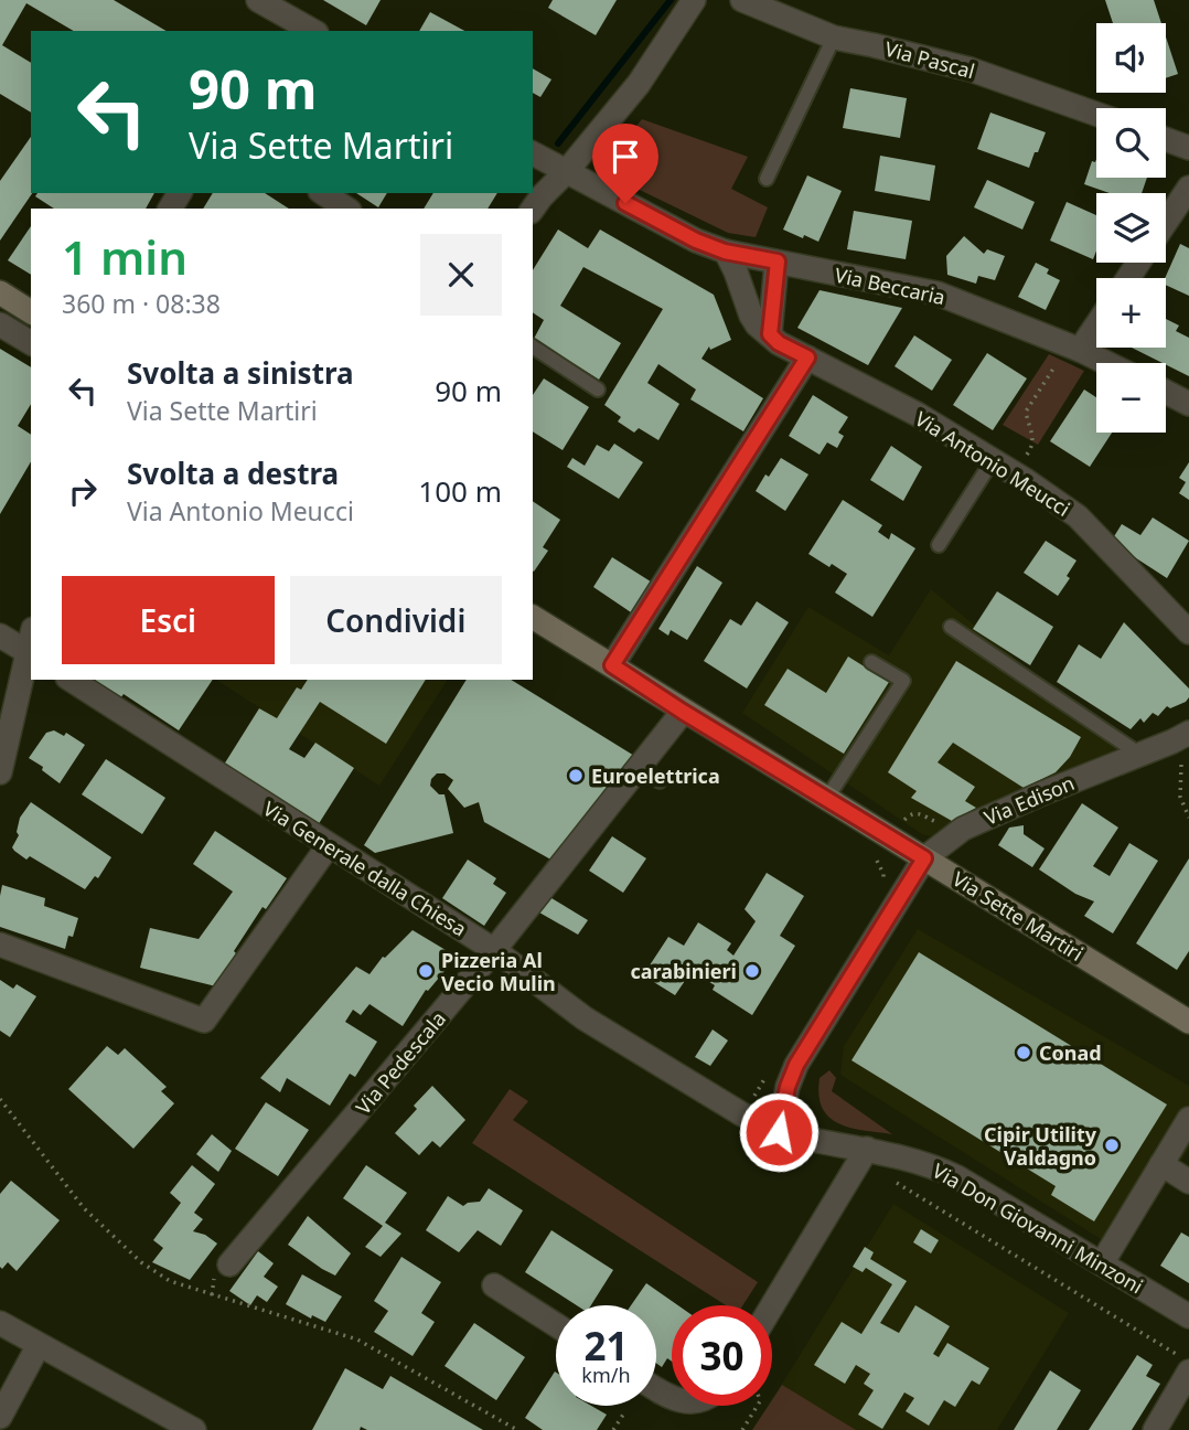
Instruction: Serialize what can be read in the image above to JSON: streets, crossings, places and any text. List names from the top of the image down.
{
  "streets": {
    "main road": ["Via Sette Martiri"],
    "street": [
      "Via Pascal",
      "Via Beccaria",
      "Via Antonio Meucci",
      "Via Edison",
      "Via Generale dalla Chiesa",
      "Via Pedescala",
      "Via Don Giovanni Minzoni"
    ]
  },
  "crossings": [
    ["Via Beccaria", "Via Antonio Meucci"],
    ["Via Edison", "Via Sette Martiri"],
    ["Via Generale dalla Chiesa", "Via Pedescala"],
    ["Via Generale dalla Chiesa", "Via Don Giovanni Minzoni"],
    ["Via Sette Martiri", "Via Pedescala"]
  ],
  "places": [
    "Euroelettrica",
    "Pizzeria Al Vecio Mulin",
    "carabinieri",
    "Conad",
    "Cipir Utility Valdagno"
  ],
  "page": {
    "map_buttons": ["+", "−"],
    "turn": ["90 m", "Via Sette Martiri"],
    "heading": ["1 min", "360 m · 08:38"],
    "list": [
      {
        "name": "Svolta a sinistra",
        "note": "Via Sette Martiri",
        "value": "90 m"
      },
      {
        "name": "Svolta a destra",
        "note": "Via Antonio Meucci",
        "value": "100 m"
      }
    ],
    "buttons": ["Esci", "Condividi"],
    "speed": "21 km/h",
    "limit": "30"
  }
}
